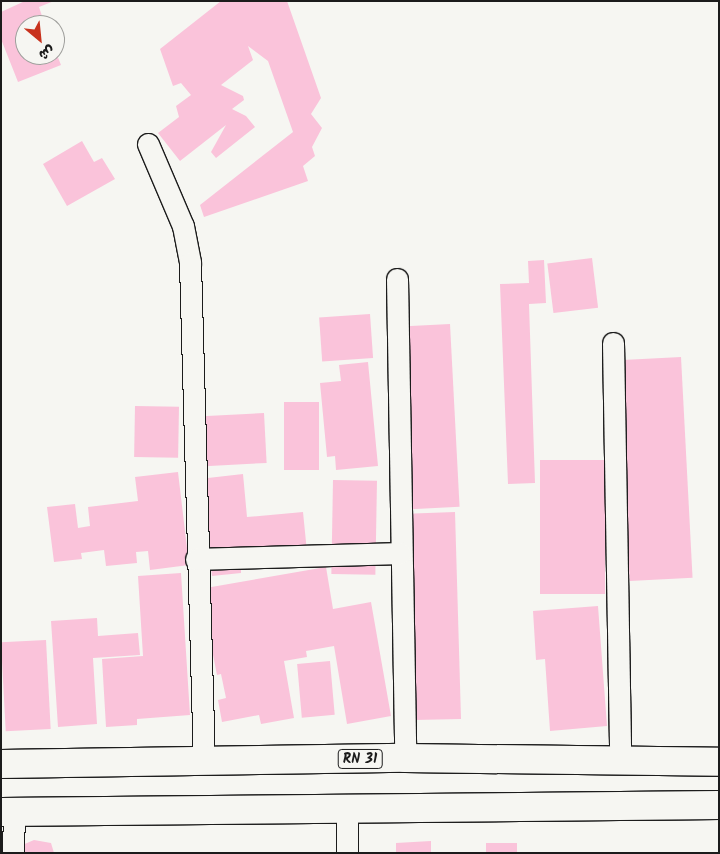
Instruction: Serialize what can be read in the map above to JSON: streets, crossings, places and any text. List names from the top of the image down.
{
  "streets": {
    "highway": ["RN 31"]
  },
  "north": "bottom right"
}
